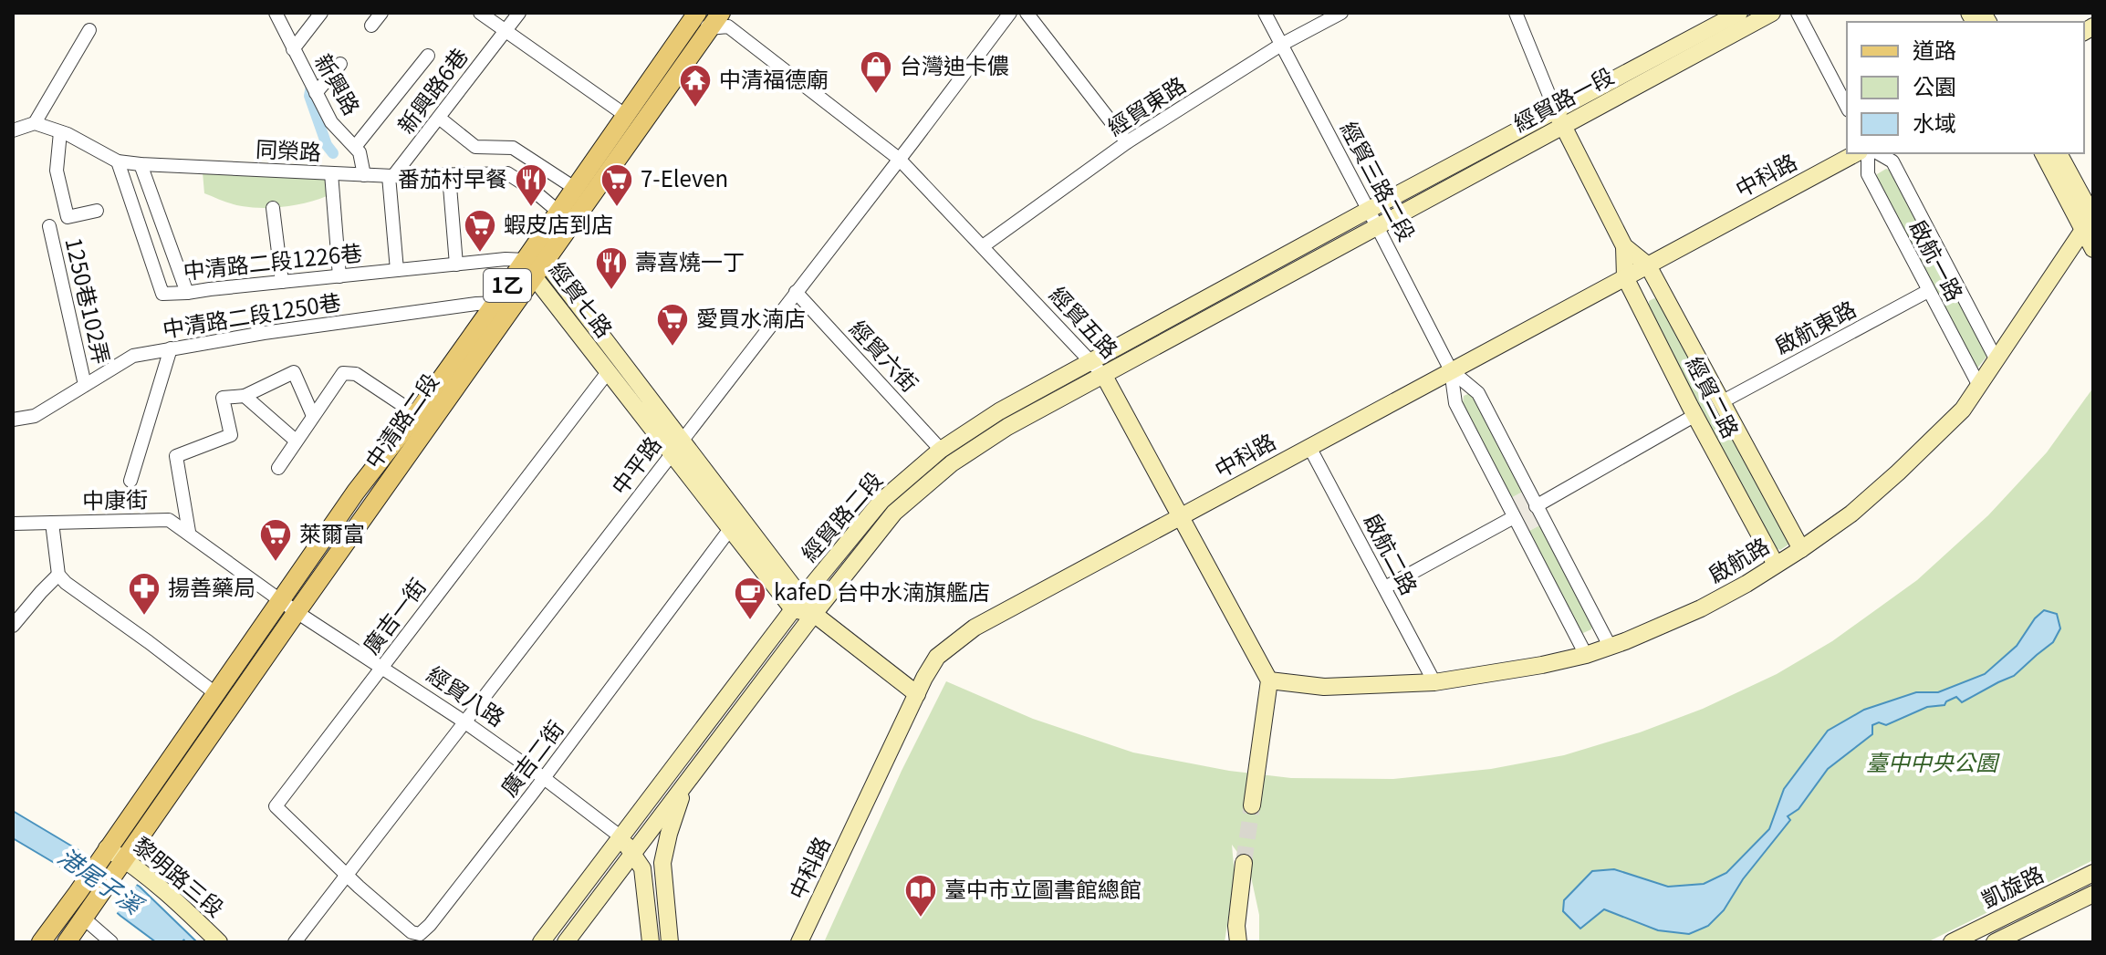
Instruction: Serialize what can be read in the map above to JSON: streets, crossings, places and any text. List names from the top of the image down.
{
  "streets": {
    "main road": ["1乙", "中清路二段"],
    "street": [
      "新興路",
      "新興路6巷",
      "經貿路一段",
      "經貿東路",
      "同榮路",
      "中科路",
      "經貿三路二段",
      "啟航一路",
      "中清路二段1226巷",
      "經貿七路",
      "1250巷102弄",
      "中清路二段1250巷",
      "經貿五路",
      "啟航東路",
      "經貿六街",
      "經貿二路",
      "中平路",
      "中康街",
      "經貿路二段",
      "啟航二路",
      "啟航路",
      "廣吉一街",
      "經貿八路",
      "廣吉二街",
      "黎明路三段",
      "凱旋路"
    ]
  },
  "crossings": [
    ["新興路", "同榮路"],
    ["新興路6巷", "同榮路"],
    ["經貿路一段", "經貿三路二段"],
    ["經貿路一段", "經貿二路"],
    ["經貿路一段", "經貿路二段"],
    ["經貿東路", "經貿三路二段"],
    ["經貿東路", "經貿五路"],
    ["同榮路", "中清路二段1226巷"],
    ["同榮路", "中清路二段"],
    ["中科路", "經貿三路二段"],
    ["中科路", "經貿五路"],
    ["中科路", "經貿二路"],
    ["中科路", "啟航二路"],
    ["經貿三路二段", "經貿路二段"],
    ["經貿三路二段", "啟航路"],
    ["啟航一路", "啟航東路"],
    ["啟航一路", "啟航路"],
    ["中清路二段1226巷", "經貿七路"],
    ["中清路二段1226巷", "中清路二段"],
    ["1乙", "中清路二段"],
    ["1乙", "黎明路三段"],
    ["經貿七路", "中清路二段"],
    ["經貿七路", "中平路"],
    ["經貿七路", "經貿路二段"],
    ["經貿七路", "廣吉一街"],
    ["經貿七路", "廣吉二街"],
    ["1250巷102弄", "中清路二段1250巷"],
    ["中清路二段1250巷", "中清路二段"],
    ["經貿五路", "中清路二段"],
    ["經貿五路", "中平路"],
    ["經貿五路", "經貿路二段"],
    ["經貿五路", "啟航路"],
    ["啟航東路", "經貿二路"],
    ["經貿六街", "中平路"],
    ["經貿六街", "經貿路二段"],
    ["經貿二路", "啟航路"],
    ["中清路二段", "中康街"],
    ["中清路二段", "經貿八路"],
    ["中清路二段", "黎明路三段"],
    ["中平路", "廣吉一街"],
    ["中平路", "經貿八路"],
    ["中平路", "廣吉二街"],
    ["中康街", "經貿八路"],
    ["經貿路二段", "經貿八路"],
    ["啟航二路", "啟航路"],
    ["廣吉一街", "經貿八路"],
    ["廣吉一街", "廣吉二街"],
    ["經貿八路", "廣吉二街"]
  ],
  "water": ["港尾子溪"],
  "parks": ["臺中中央公園"],
  "places": {
    "shop": ["台灣迪卡儂"],
    "temple": ["中清福德廟"],
    "restaurant": ["番茄村早餐", "壽喜燒一丁"],
    "supermarket": [
      "7-Eleven",
      "蝦皮店到店",
      "愛買水湳店",
      "萊爾富"
    ],
    "pharmacy": ["揚善藥局"],
    "cafe": ["kafeD 台中水湳旗艦店"],
    "library": ["臺中市立圖書館總館"]
  },
  "legend": ["道路", "公園", "水域"]
}
